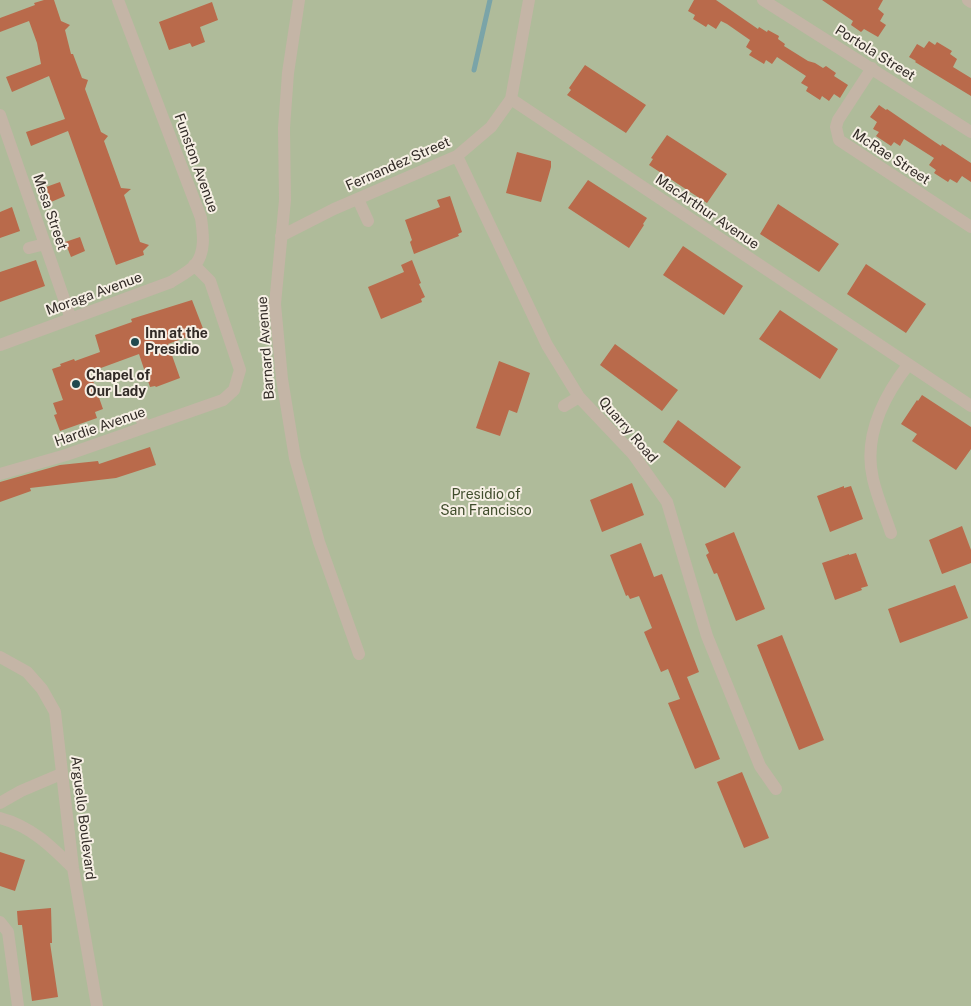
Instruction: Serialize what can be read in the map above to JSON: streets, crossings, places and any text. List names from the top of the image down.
{
  "streets": {
    "street": [
      "Portola Street",
      "McRae Street",
      "Funston Avenue",
      "Fernandez Street",
      "Mesa Street",
      "MacArthur Avenue",
      "Moraga Avenue",
      "Barnard Avenue",
      "Hardie Avenue",
      "Quarry Road",
      "Arguello Boulevard"
    ]
  },
  "crossings": [
    ["Portola Street", "McRae Street"],
    ["Funston Avenue", "Moraga Avenue"],
    ["Funston Avenue", "Hardie Avenue"],
    ["Fernandez Street", "MacArthur Avenue"],
    ["Fernandez Street", "Barnard Avenue"],
    ["Fernandez Street", "Quarry Road"],
    ["Mesa Street", "Moraga Avenue"],
    ["Moraga Avenue", "Hardie Avenue"]
  ],
  "parks": ["Presidio of San Francisco"],
  "places": ["Inn at the Presidio", "Chapel of Our Lady"]
}
